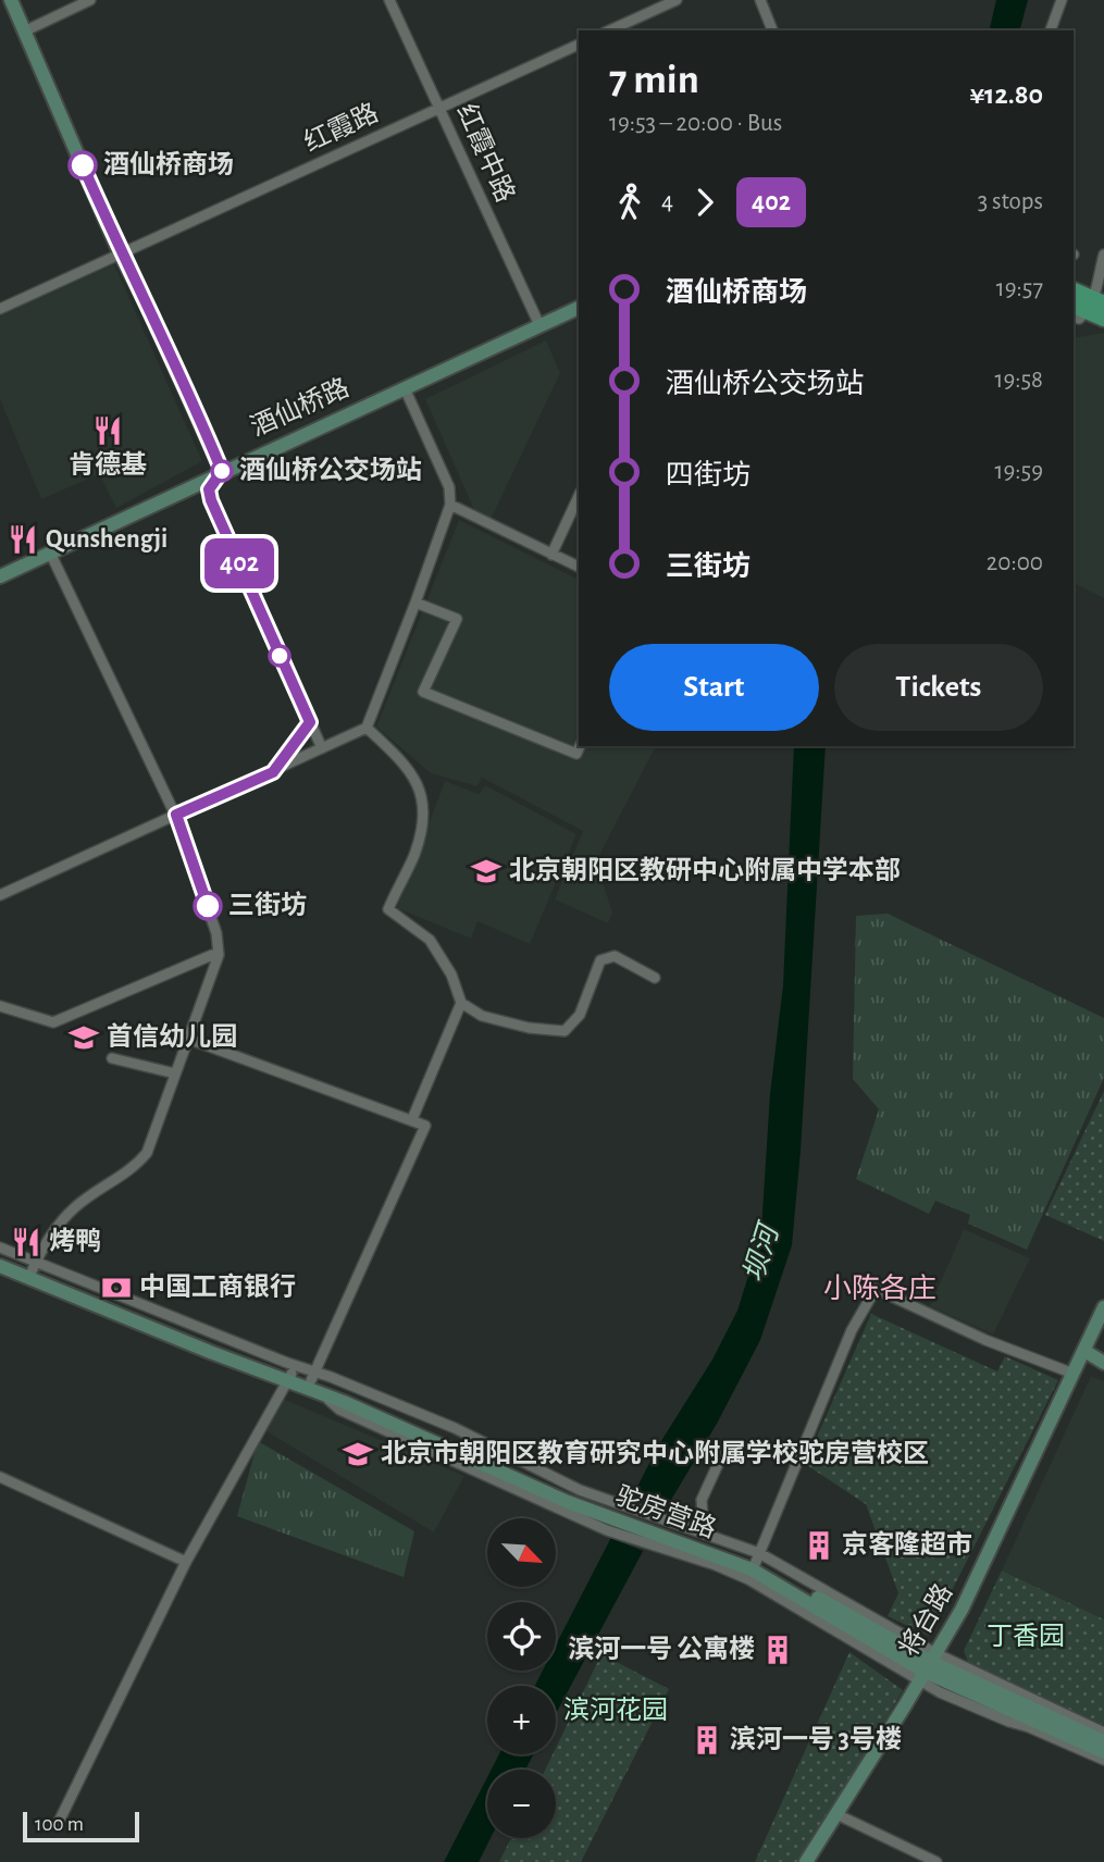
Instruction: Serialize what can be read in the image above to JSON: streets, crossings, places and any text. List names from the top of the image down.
{
  "streets": {
    "street": [
      "红霞路",
      "红霞中路",
      "酒仙桥路",
      "驼房营路",
      "将台路"
    ]
  },
  "crossings": [
    ["红霞路", "红霞中路"],
    ["红霞中路", "酒仙桥路"],
    ["驼房营路", "将台路"]
  ],
  "districts": ["小陈各庄"],
  "water": ["坝河"],
  "parks": ["丁香园", "滨河花园"],
  "places": {
    "other": ["酒仙桥商场", "酒仙桥公交场站", "三街坊"],
    "restaurant": ["肯德基", "Qunshengji", "烤鸭"],
    "school or university": ["北京朝阳区教研中心附属中学本部", "首信幼儿园", "北京市朝阳区教育研究中心附属学校驼房营校区"],
    "bank": ["中国工商银行"],
    "building": ["京客隆超市", "滨河一号 公寓楼", "滨河一号 3号楼"]
  },
  "lines": ["bus line 402"],
  "scale_bar": "100 m",
  "north": "bottom right",
  "page": {
    "on_map": "402",
    "heading": ["7 min", "19:53 – 20:00 · Bus", "¥12.80"],
    "legs": ["4", "402", "3 stops"],
    "list": [
      {
        "name": "酒仙桥商场",
        "value": "19:57"
      },
      {
        "name": "酒仙桥公交场站",
        "value": "19:58"
      },
      {
        "name": "四街坊",
        "value": "19:59"
      },
      {
        "name": "三街坊",
        "value": "20:00"
      }
    ],
    "buttons": ["Start", "Tickets"],
    "map_buttons": ["+", "−"],
    "scale": "100 m"
  }
}
